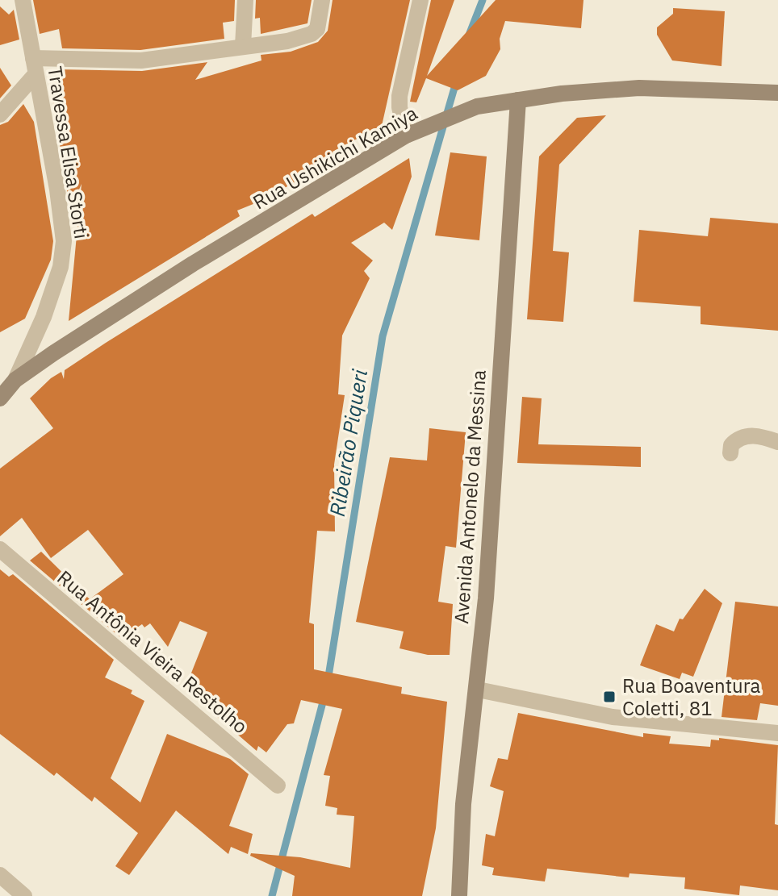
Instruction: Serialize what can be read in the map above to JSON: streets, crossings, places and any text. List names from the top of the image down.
{
  "streets": {
    "main road": ["Rua Ushikichi Kamiya", "Avenida Antonelo da Messina"],
    "street": ["Travessa Elisa Storti", "Rua Antônia Vieira Restolho"]
  },
  "crossings": [
    ["Travessa Elisa Storti", "Rua Ushikichi Kamiya"],
    ["Rua Ushikichi Kamiya", "Avenida Antonelo da Messina"]
  ],
  "water": ["Ribeirão Piqueri"],
  "places": {
    "transit": ["Rua Boaventura Coletti, 81"]
  }
}
